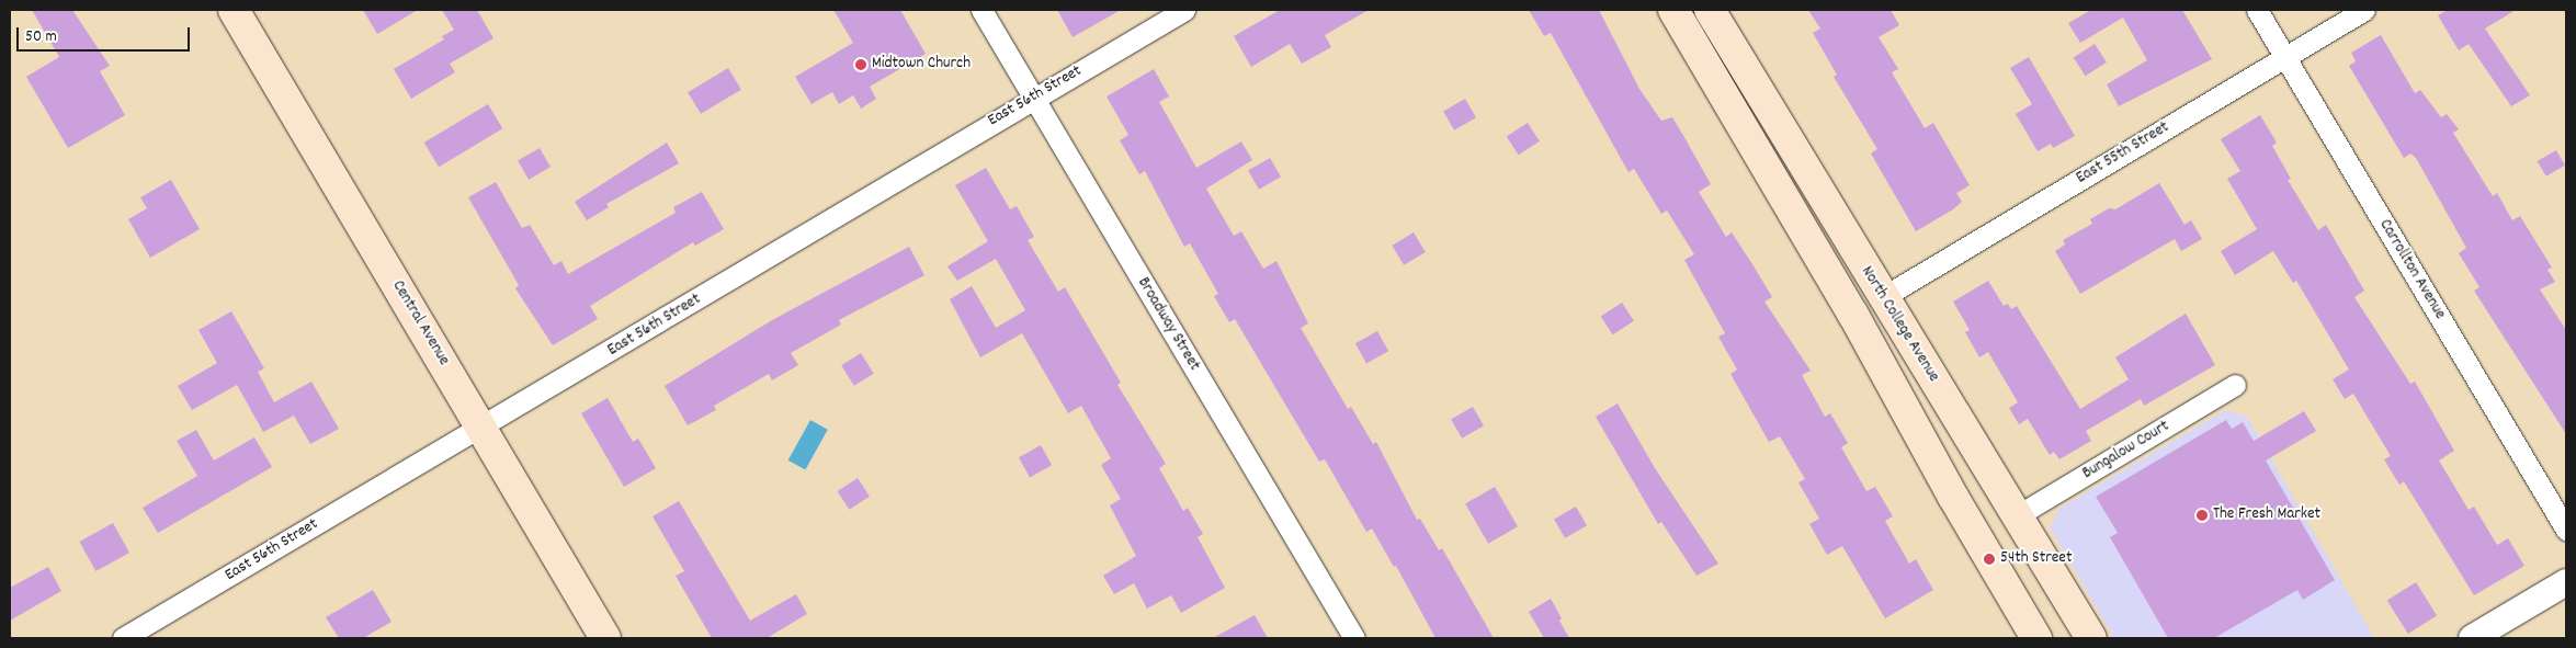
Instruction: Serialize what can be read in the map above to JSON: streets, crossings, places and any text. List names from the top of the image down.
{
  "streets": {
    "main road": ["Central Avenue", "North College Avenue"],
    "street": [
      "East 56th Street",
      "East 55th Street",
      "Carrollton Avenue",
      "Broadway Street",
      "Bungalow Court"
    ]
  },
  "crossings": [
    ["East 56th Street", "Central Avenue"],
    ["East 56th Street", "Broadway Street"],
    ["East 55th Street", "Carrollton Avenue"],
    ["East 55th Street", "North College Avenue"],
    ["North College Avenue", "Bungalow Court"]
  ],
  "places": ["Midtown Church", "The Fresh Market", "54th Street"],
  "scale_bar": "50 m"
}
